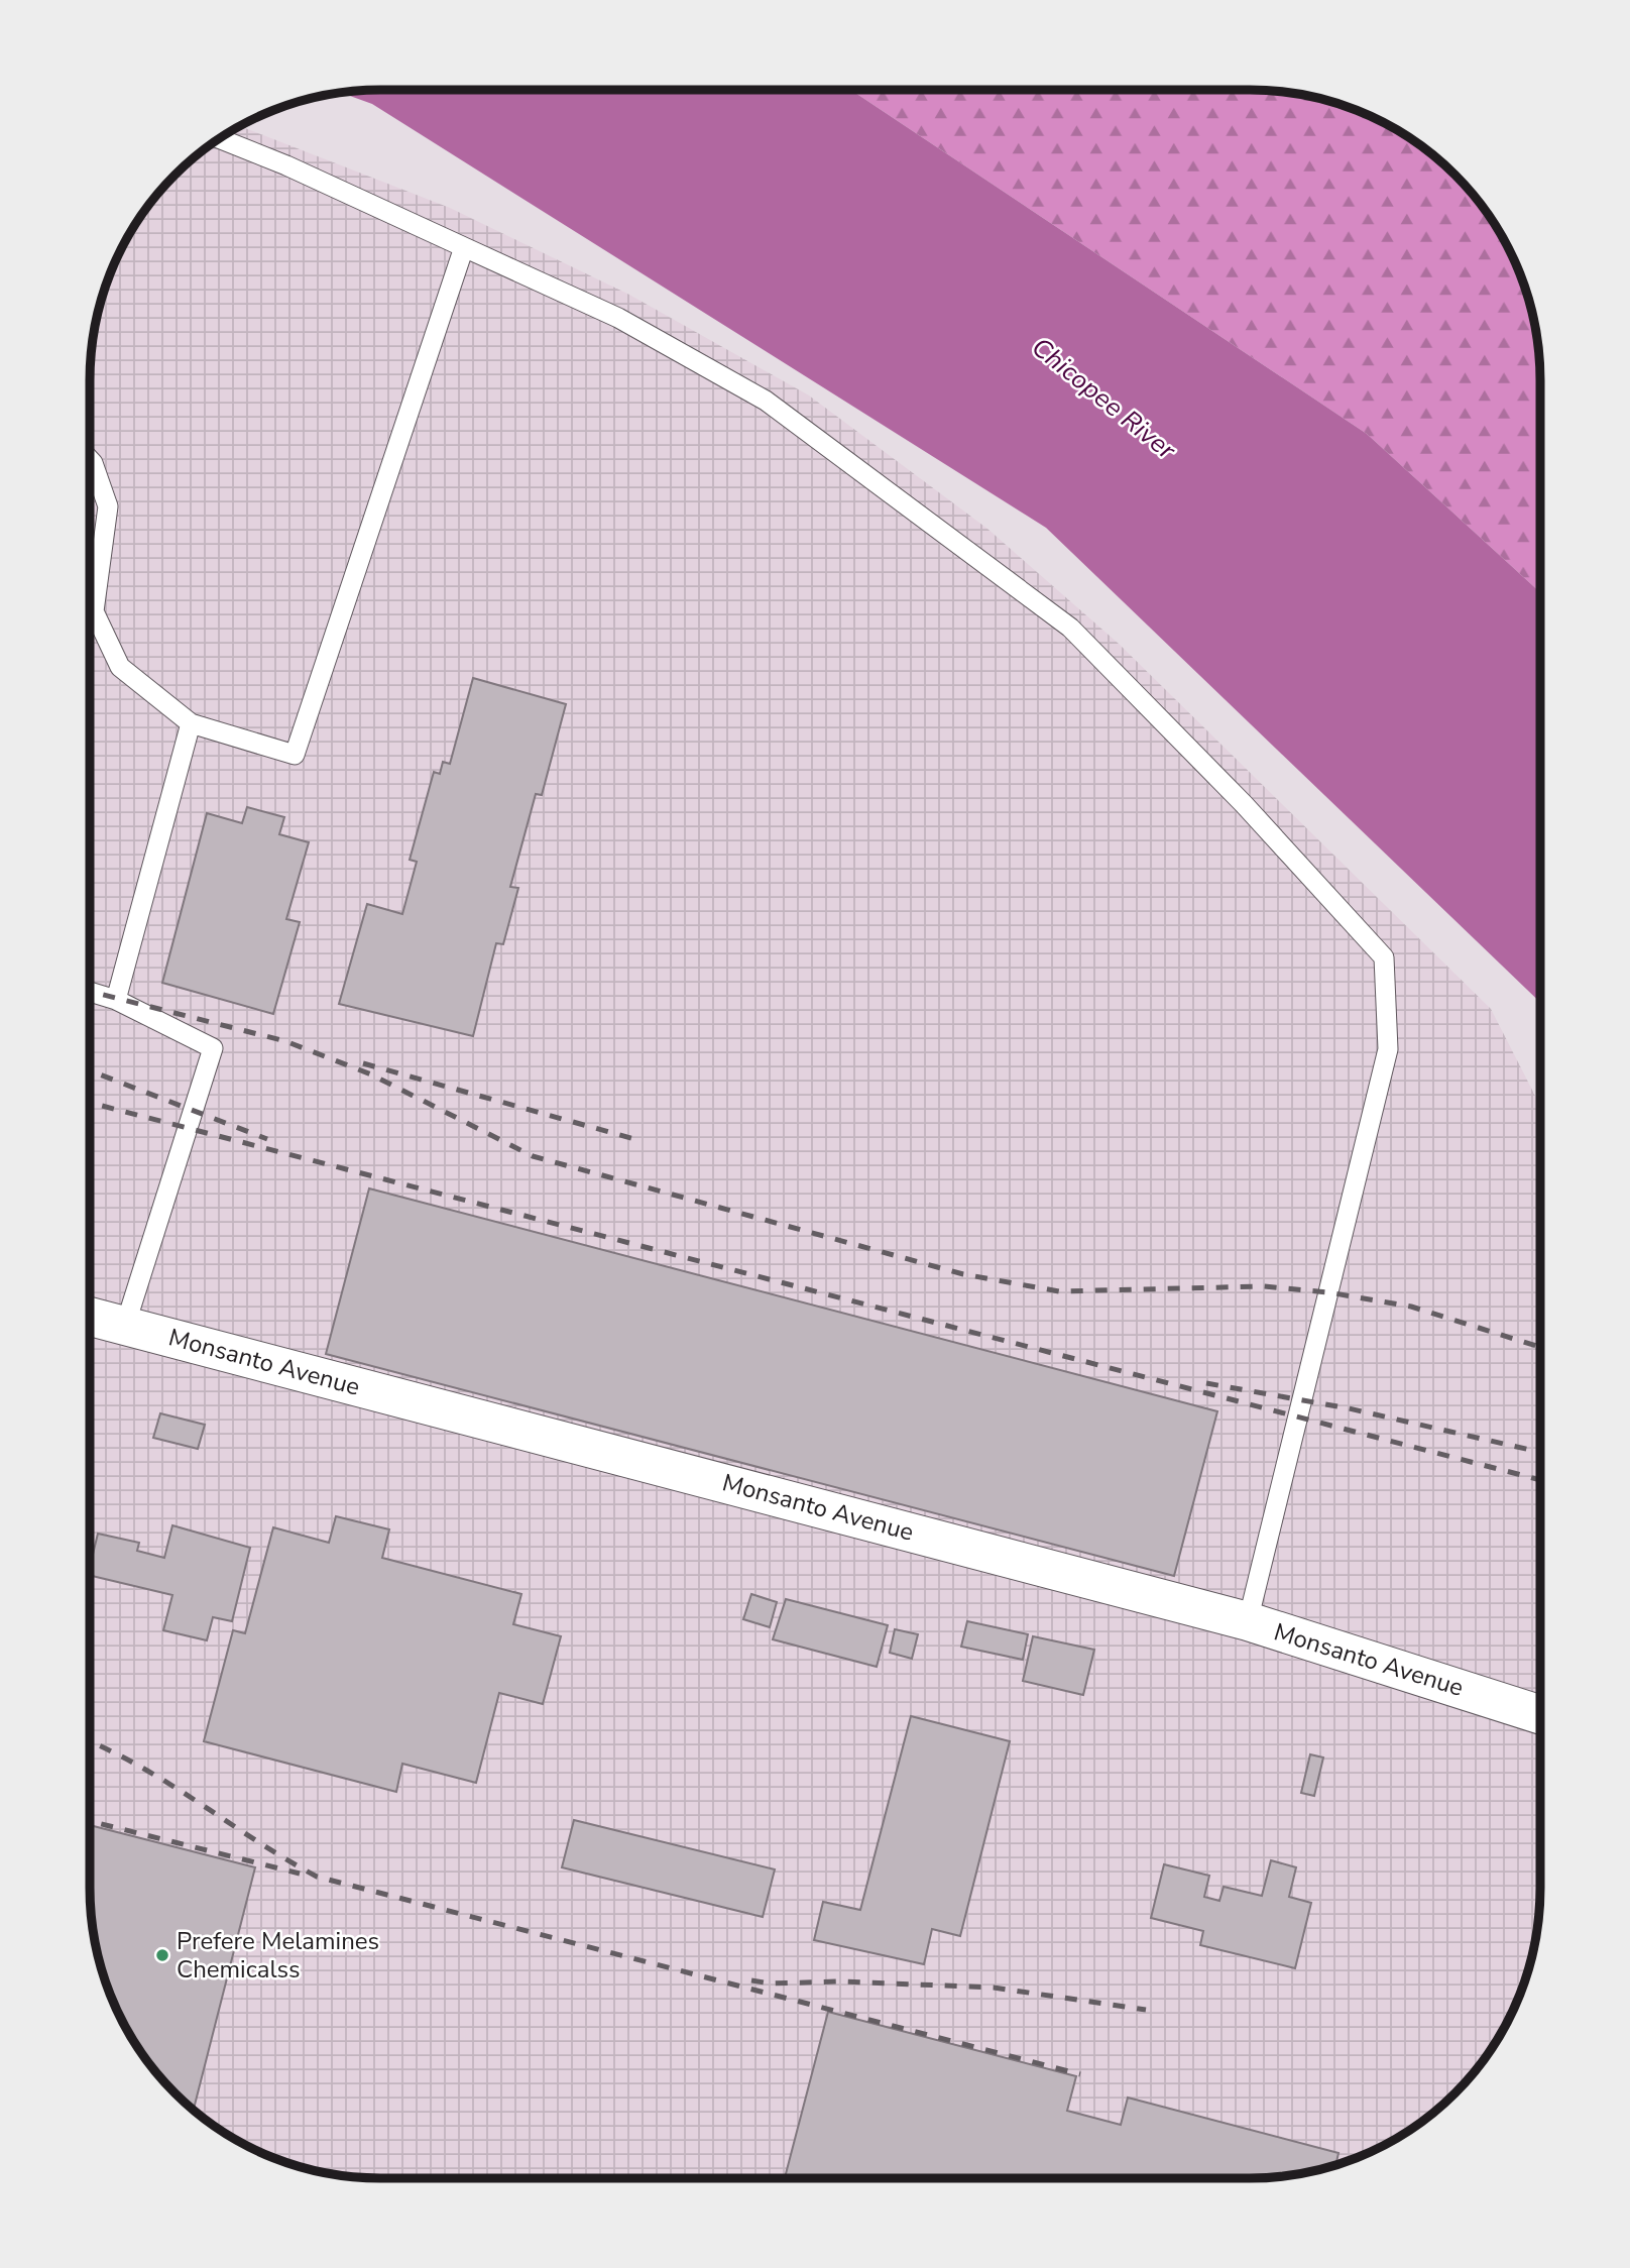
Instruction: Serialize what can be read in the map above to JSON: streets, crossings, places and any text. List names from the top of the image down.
{
  "streets": {
    "street": ["Monsanto Avenue"]
  },
  "water": ["Chicopee River"],
  "places": ["Prefere Melamines Chemicalss"]
}
